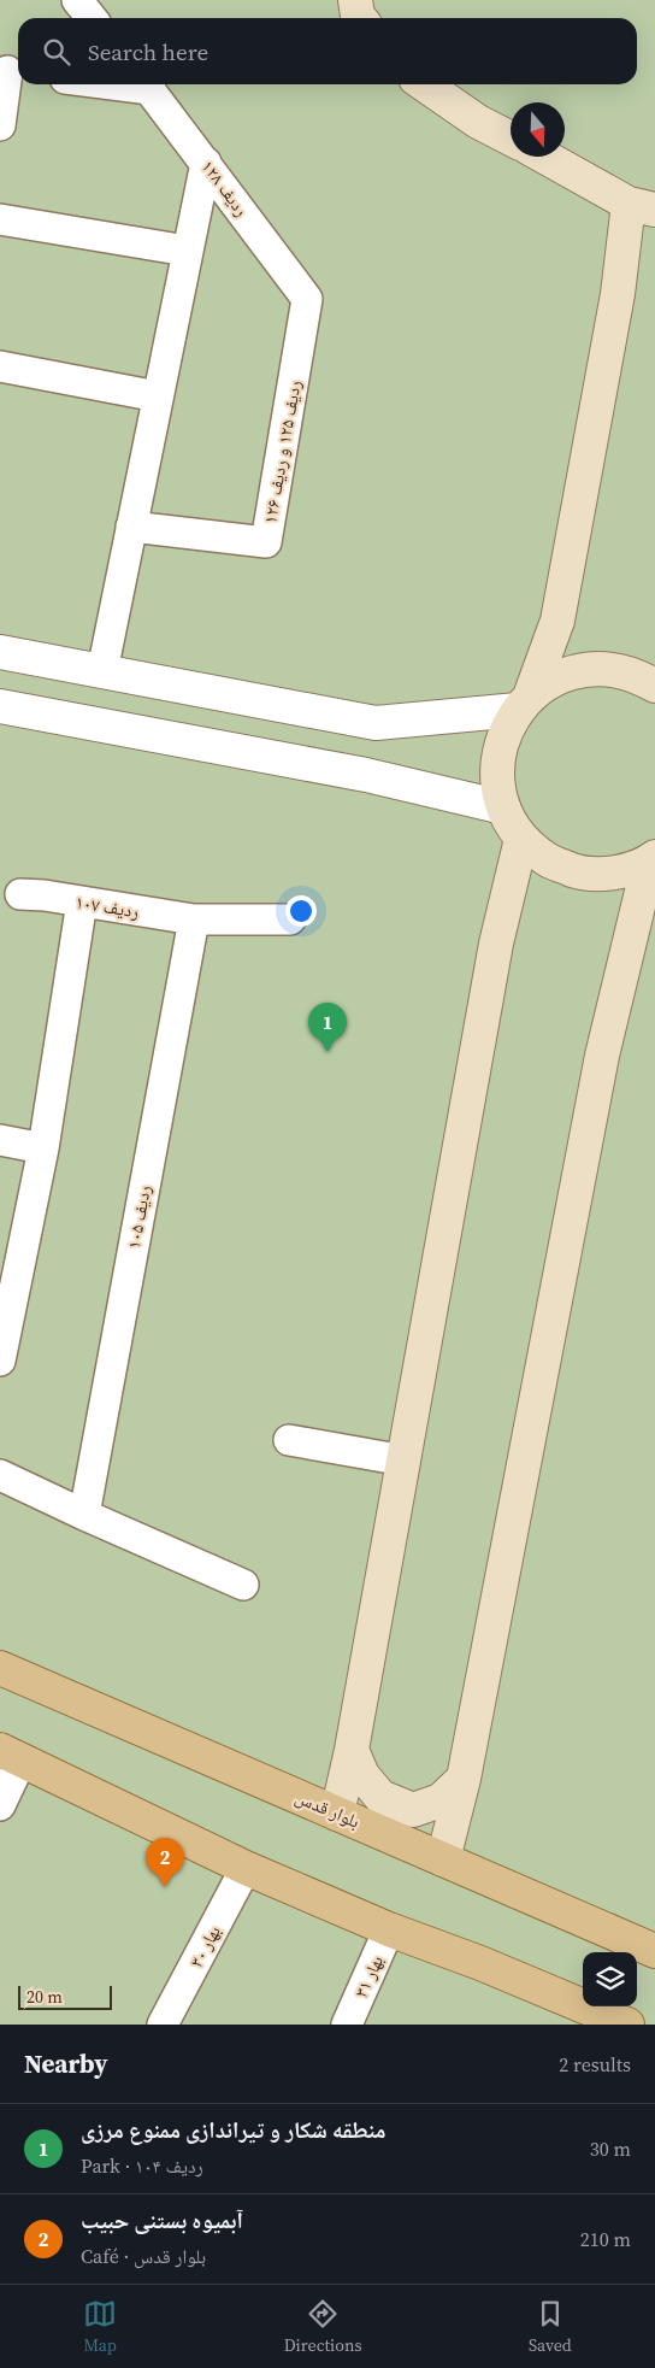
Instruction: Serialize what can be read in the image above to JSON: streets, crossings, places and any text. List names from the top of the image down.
{
  "streets": {
    "main road": ["بلوار قدس"],
    "street": [
      "ردیف ۱۲۸",
      "ردیف ۱۲۵ و ردیف ۱۲۶",
      "ردیف ۱۰۷",
      "ردیف ۱۰۵",
      "بهار ۳۰",
      "بهار ۳۱"
    ]
  },
  "crossings": [
    ["ردیف ۱۲۸", "ردیف ۱۲۵ و ردیف ۱۲۶"],
    ["ردیف ۱۰۷", "ردیف ۱۰۵"]
  ],
  "scale_bar": "20 m",
  "north": "bottom",
  "page": {
    "search": "Search here",
    "pins": ["1", "2"],
    "scale": "20 m",
    "heading": ["Nearby", "2 results"],
    "list": [
      {
        "mark": "1",
        "name": "منطقه شکار و تیراندازی ممنوع مرزی",
        "note": "Park · ردیف ۱۰۴",
        "value": "30 m"
      },
      {
        "mark": "2",
        "name": "آبمیوه بستنی حبیب",
        "note": "Café · بلوار قدس",
        "value": "210 m"
      }
    ],
    "nav": ["Map", "Directions", "Saved"]
  }
}
